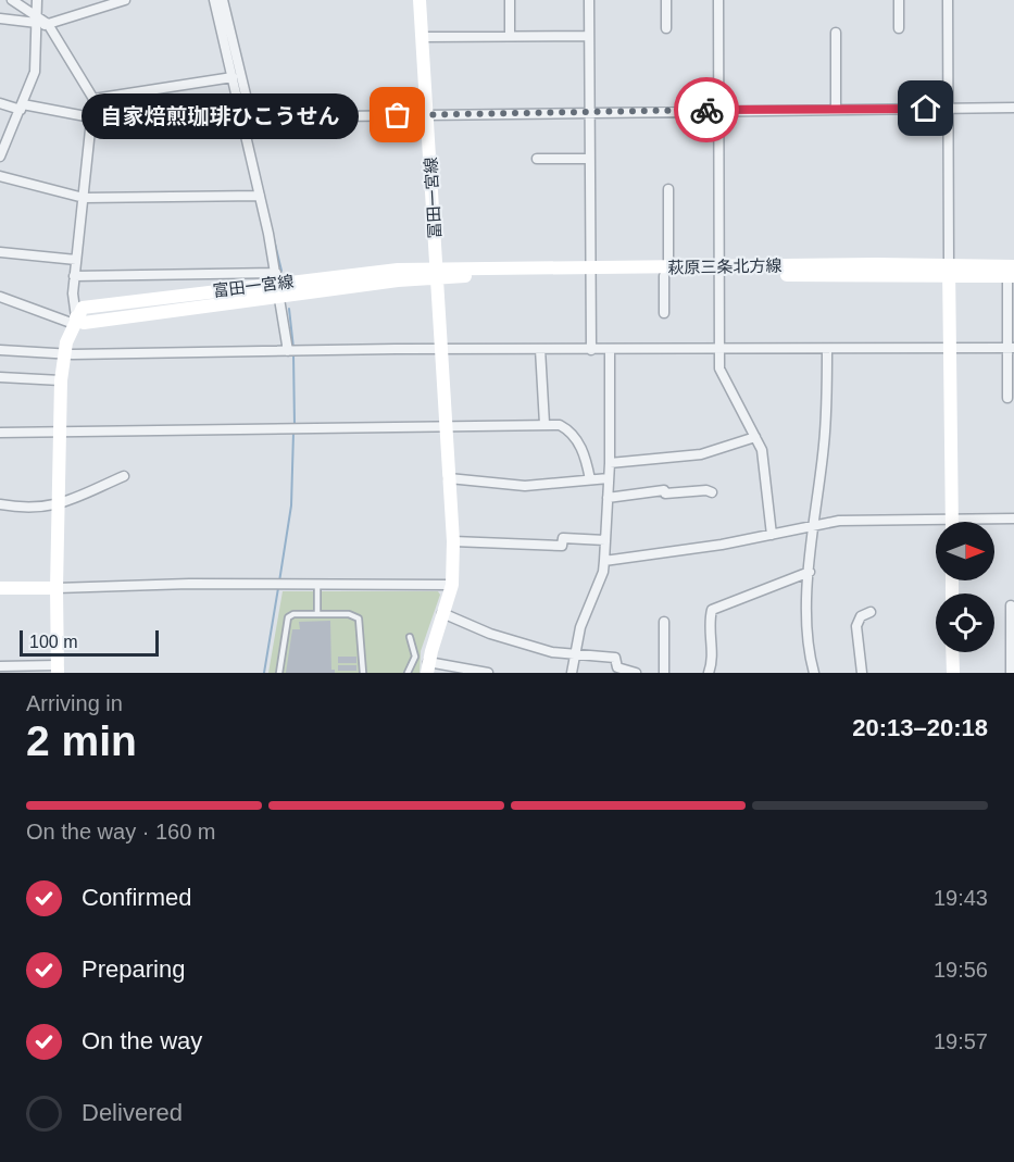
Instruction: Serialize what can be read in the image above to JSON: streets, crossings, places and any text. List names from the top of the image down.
{
  "streets": {
    "main road": ["冨田一宮線", "萩原三条北方線", "富田一宮線"]
  },
  "crossings": [
    ["冨田一宮線", "萩原三条北方線"],
    ["冨田一宮線", "富田一宮線"],
    ["萩原三条北方線", "富田一宮線"]
  ],
  "places": ["自家焙煎珈琲ひこうせん"],
  "scale_bar": "100 m",
  "north": "right",
  "page": {
    "bubble": "自家焙煎珈琲ひこうせん",
    "scale": "100 m",
    "heading": ["2 min", "Arriving in", "20:13–20:18"],
    "bar": "On the way · 160 m",
    "list": [
      ["Confirmed", "19:43"],
      ["Preparing", "19:56"],
      ["On the way", "19:57"],
      "Delivered"
    ]
  }
}
